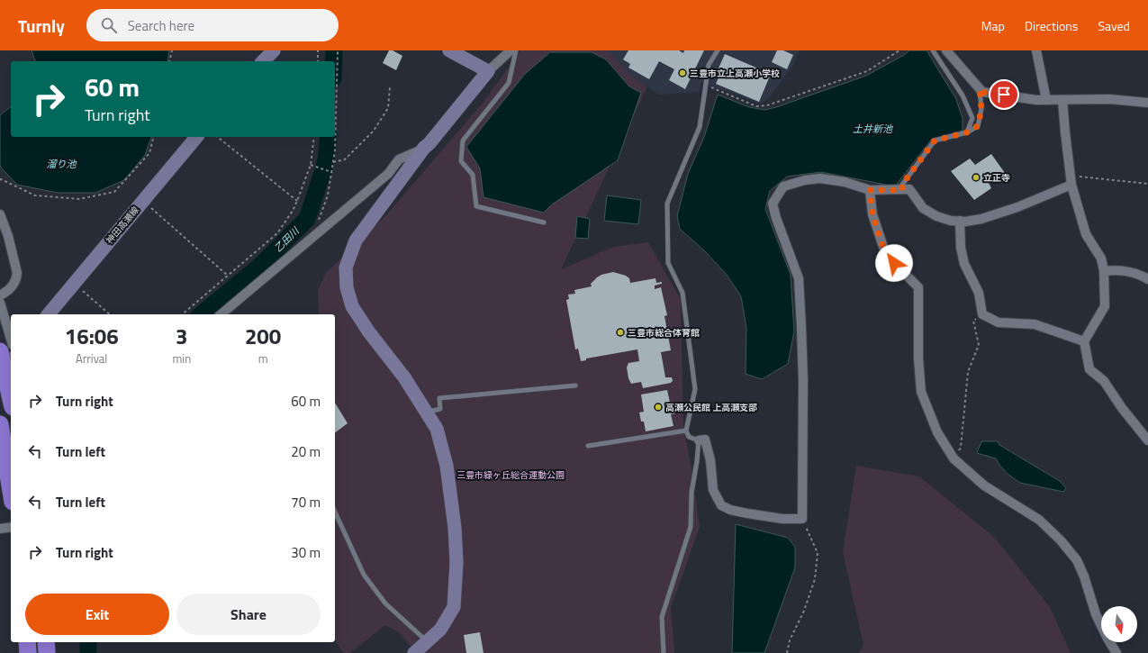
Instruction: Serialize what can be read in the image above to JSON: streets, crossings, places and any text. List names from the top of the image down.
{
  "streets": {
    "street": ["神田高瀬線"]
  },
  "water": ["土井新池", "溜り池", "乙田川"],
  "parks": ["三豊市緑ヶ丘総合運動公園"],
  "places": [
    "三豊市立上高瀬小学校",
    "立正寺",
    "三豊市総合体育館",
    "高瀬公民館 上高瀬支部"
  ],
  "north": "bottom",
  "page": {
    "header": "Turnly",
    "search": "Search here",
    "nav": ["Map", "Directions", "Saved"],
    "turn": ["60 m", "Turn right"],
    "eta": [
      "16:06",
      "Arrival",
      "3",
      "min",
      "200",
      "m"
    ],
    "list": [
      {
        "name": "Turn right",
        "value": "60 m"
      },
      {
        "name": "Turn left",
        "value": "20 m"
      },
      {
        "name": "Turn left",
        "value": "70 m"
      },
      {
        "name": "Turn right",
        "value": "30 m"
      }
    ],
    "buttons": ["Exit", "Share"]
  }
}
